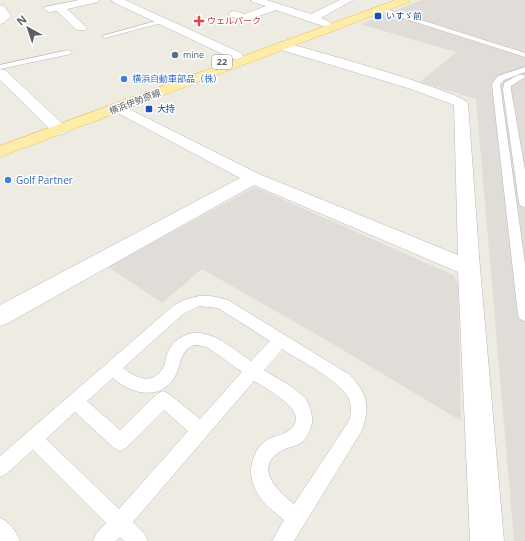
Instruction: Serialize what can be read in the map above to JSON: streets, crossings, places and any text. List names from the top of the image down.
{
  "streets": {
    "main road": ["22", "横浜伊勢原線"]
  },
  "places": {
    "transit": ["いすゞ前", "大持"],
    "health": ["ウェルパーク"],
    "other": ["mine", "横浜自動車部品（株）", "Golf Partner"]
  },
  "north": "top left"
}
